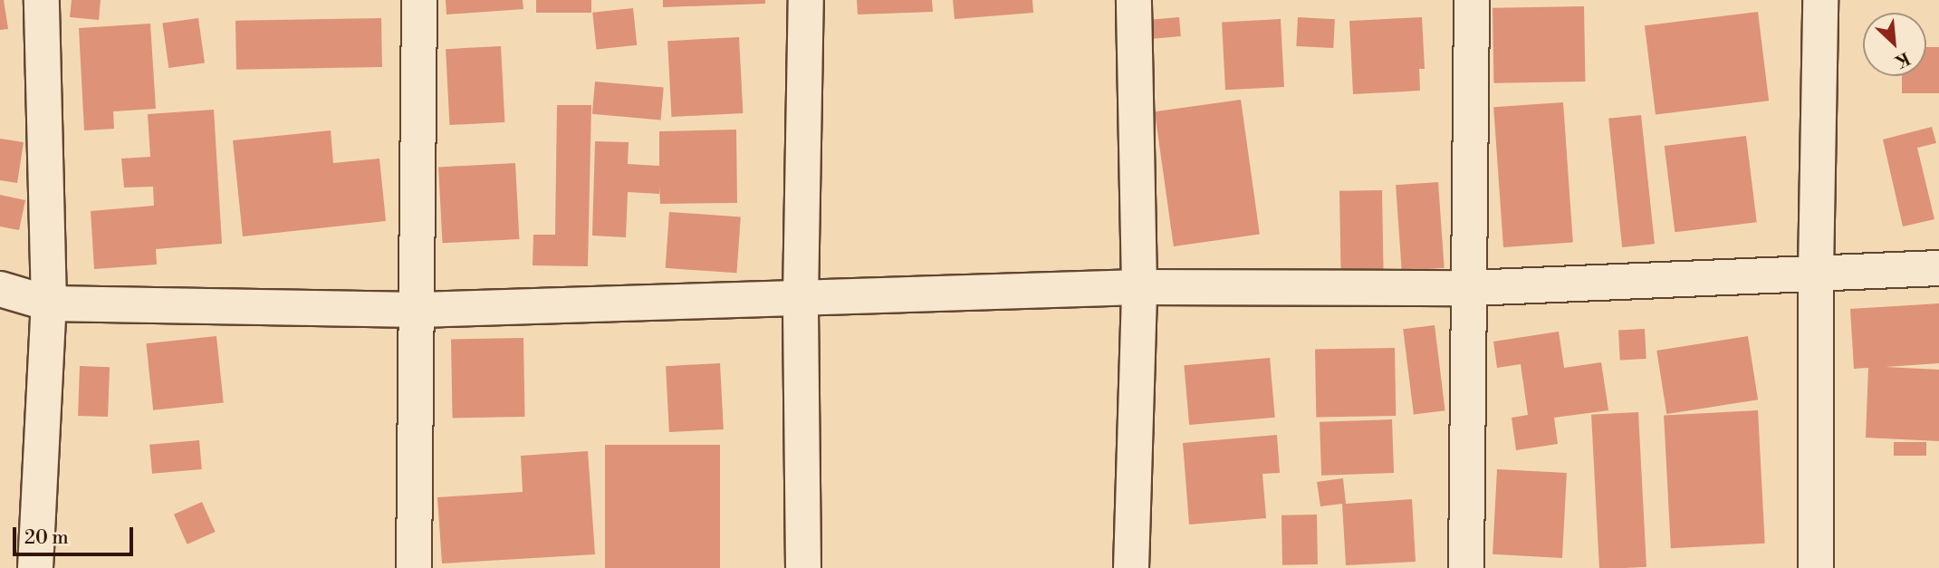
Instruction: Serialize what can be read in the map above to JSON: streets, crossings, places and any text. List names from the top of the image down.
{
  "scale_bar": "20 m",
  "north": "bottom right"
}
